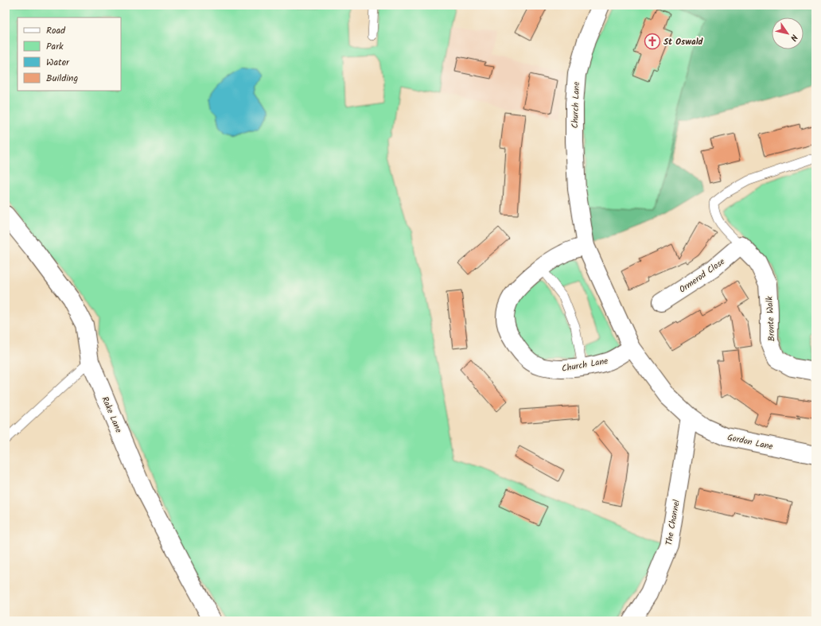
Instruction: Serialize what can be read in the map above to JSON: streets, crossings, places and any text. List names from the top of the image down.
{
  "streets": {
    "street": [
      "Church Lane",
      "Ormerod Close",
      "Bronte Walk",
      "Rake Lane",
      "Gordon Lane",
      "The Channel"
    ]
  },
  "crossings": [
    ["Church Lane", "Gordon Lane"],
    ["Church Lane", "The Channel"],
    ["Ormerod Close", "Bronte Walk"],
    ["Gordon Lane", "The Channel"]
  ],
  "places": {
    "church": ["St Oswald"]
  },
  "legend": [
    "Road",
    "Park",
    "Water",
    "Building"
  ],
  "north": "bottom right"
}
